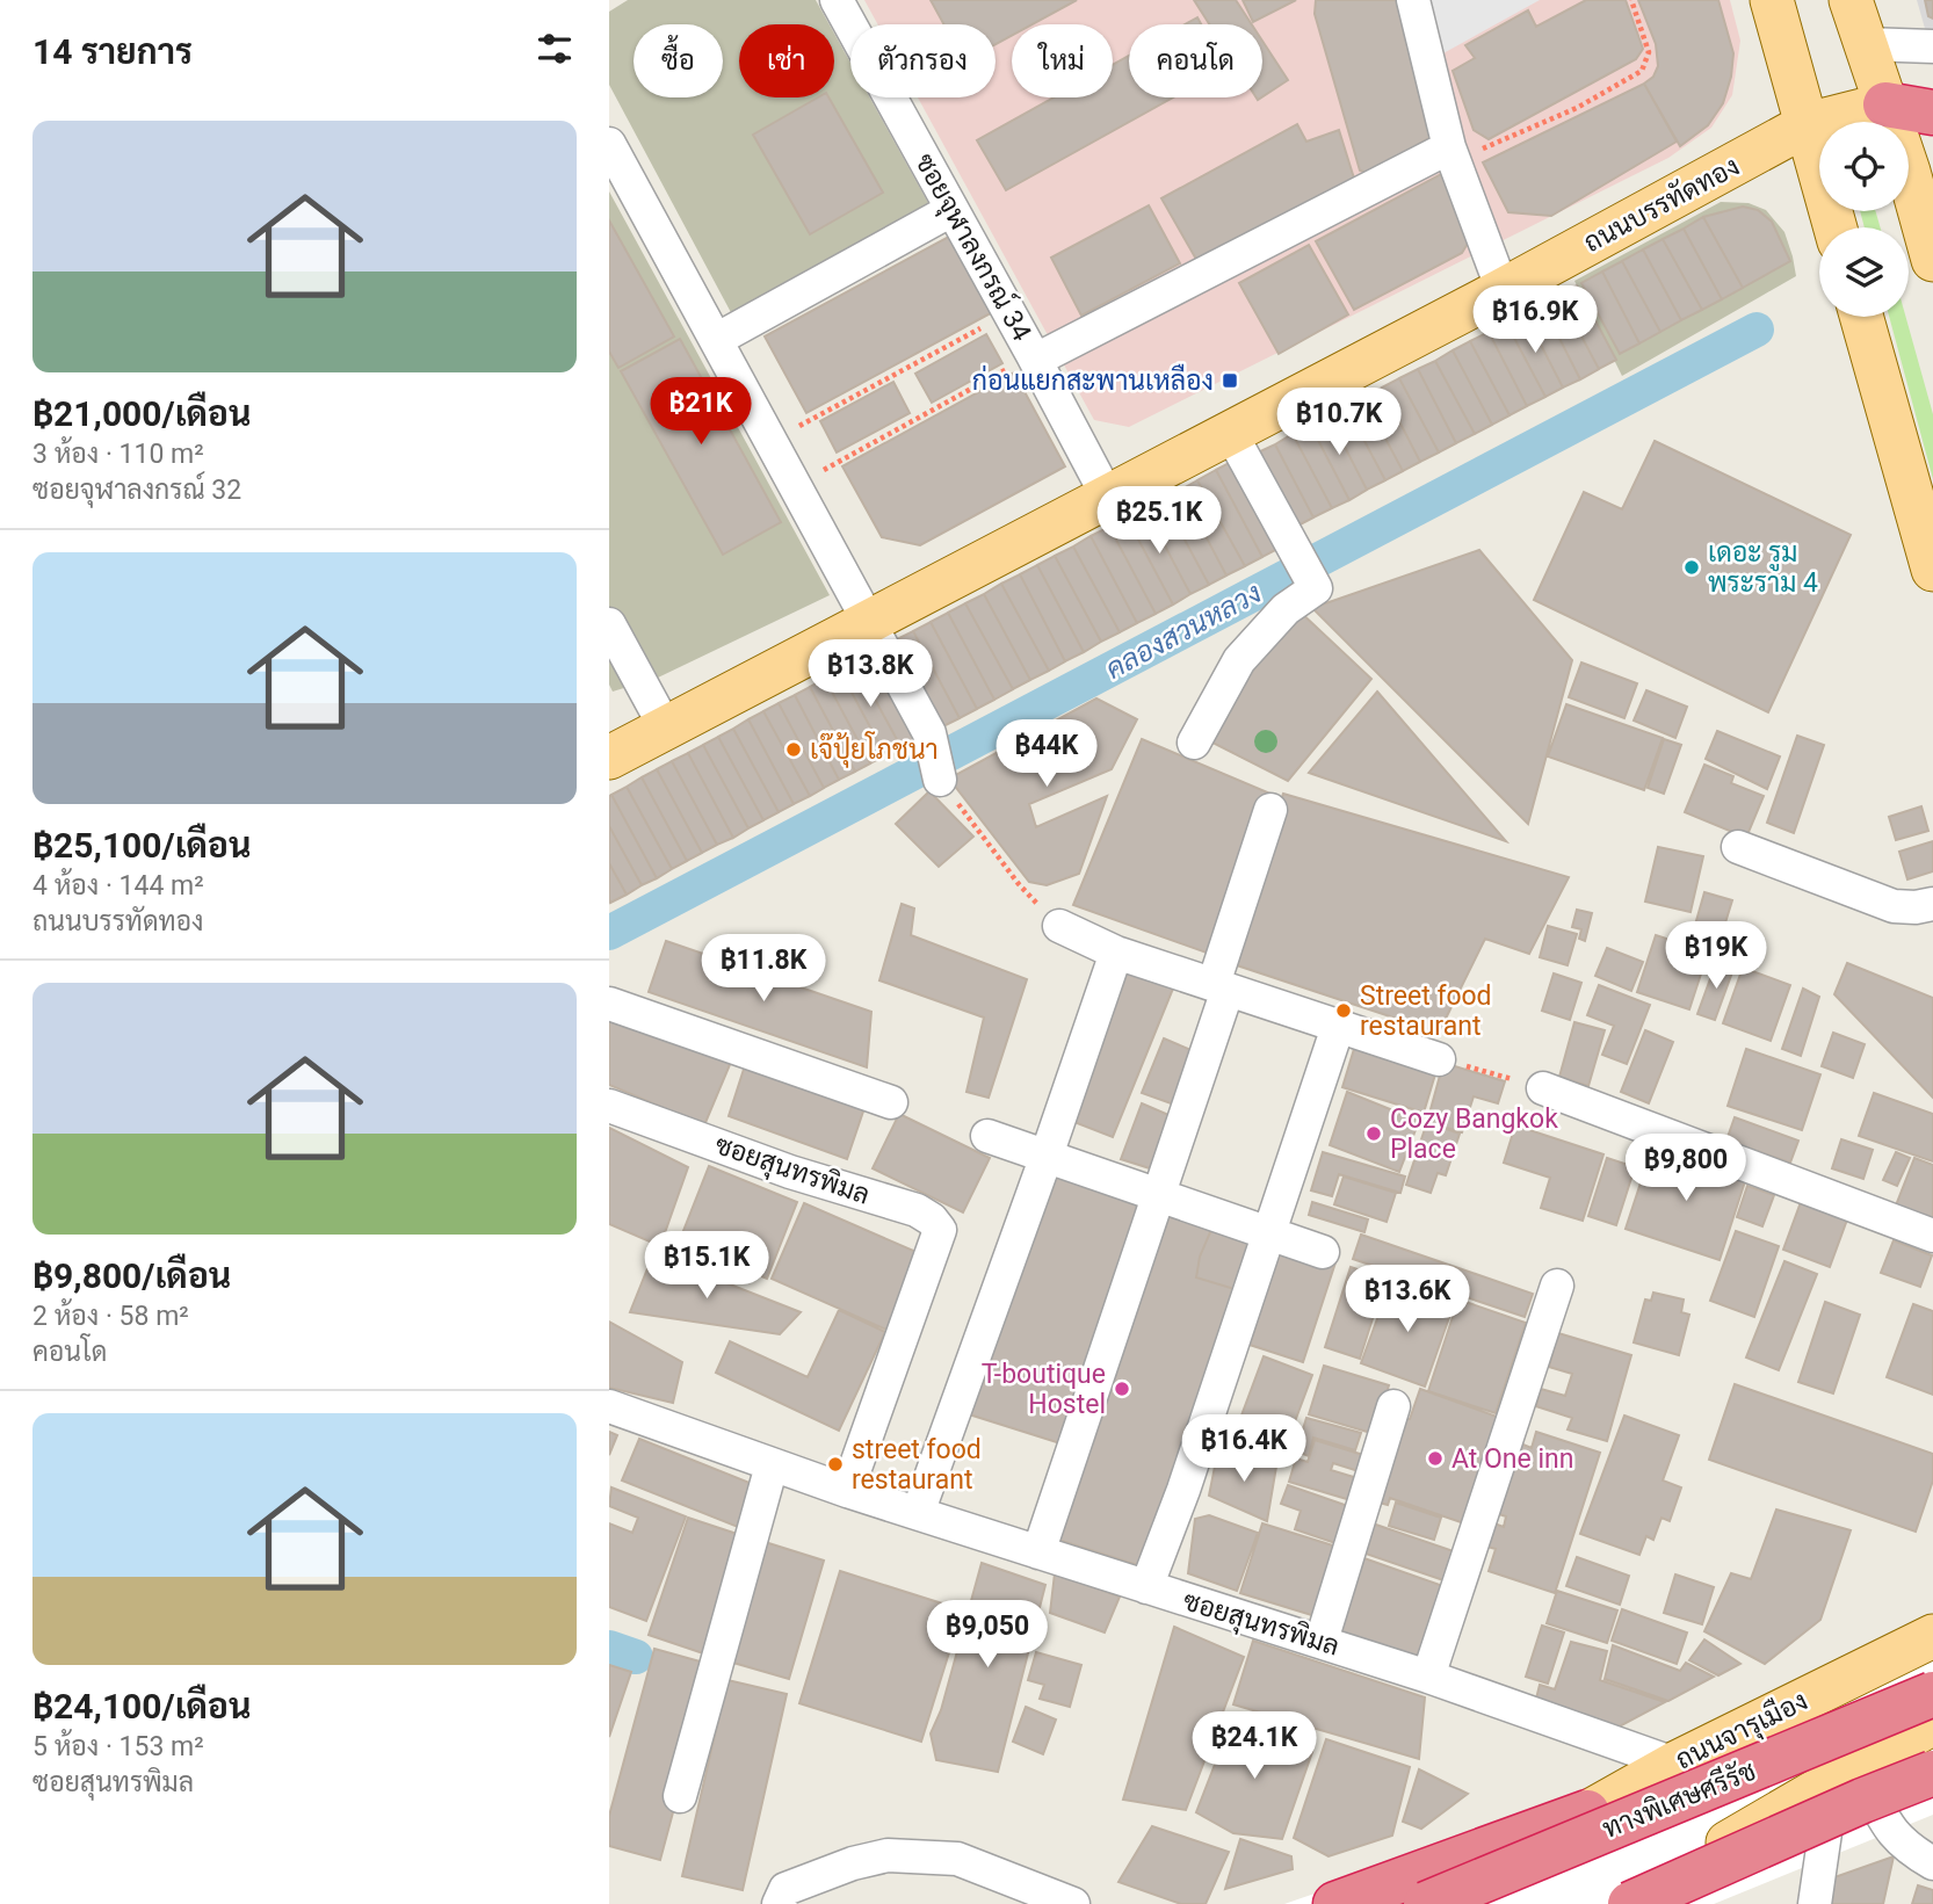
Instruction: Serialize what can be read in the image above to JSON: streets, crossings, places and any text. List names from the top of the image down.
{
  "streets": {
    "highway": ["ทางพิเศษศรีรัช"],
    "main road": ["ถนนบรรทัดทอง", "ถนนจารุเมือง"],
    "street": ["ซอยจุฬาลงกรณ์ 34", "ซอยสุนทรพิมล"]
  },
  "crossings": [
    ["ถนนบรรทัดทอง", "ซอยจุฬาลงกรณ์ 34"],
    ["ซอยสุนทรพิมล", "ถนนจารุเมือง"],
    ["ถนนจารุเมือง", "ทางพิเศษศรีรัช"]
  ],
  "water": ["คลองสวนหลวง"],
  "places": {
    "transit": ["ก่อนแยกสะพานเหลือง"],
    "other": [
      "เดอะ รูม พระราม 4",
      "เจ๊ปุ้ยโภชนา",
      "Street food restaurant",
      "Cozy Bangkok Place",
      "T-boutique Hostel",
      "At One inn",
      "street food restaurant"
    ]
  },
  "page": {
    "heading": "14 รายการ",
    "chip": [
      "ซื้อ",
      "เช่า",
      "ตัวกรอง",
      "ใหม่",
      "คอนโด"
    ],
    "list": [
      {
        "name": "฿21,000/เดือน",
        "note": "3 ห้อง · 110 m² · ซอยจุฬาลงกรณ์ 32"
      },
      {
        "name": "฿25,100/เดือน",
        "note": "4 ห้อง · 144 m² · ถนนบรรทัดทอง"
      },
      {
        "name": "฿9,800/เดือน",
        "note": "2 ห้อง · 58 m² · คอนโด"
      },
      {
        "name": "฿24,100/เดือน",
        "note": "5 ห้อง · 153 m² · ซอยสุนทรพิมล"
      }
    ],
    "price": [
      "฿16.9K",
      "฿21K",
      "฿10.7K",
      "฿25.1K",
      "฿13.8K",
      "฿44K",
      "฿19K",
      "฿11.8K",
      "฿9,800",
      "฿15.1K",
      "฿13.6K",
      "฿16.4K",
      "฿9,050",
      "฿24.1K"
    ]
  }
}
